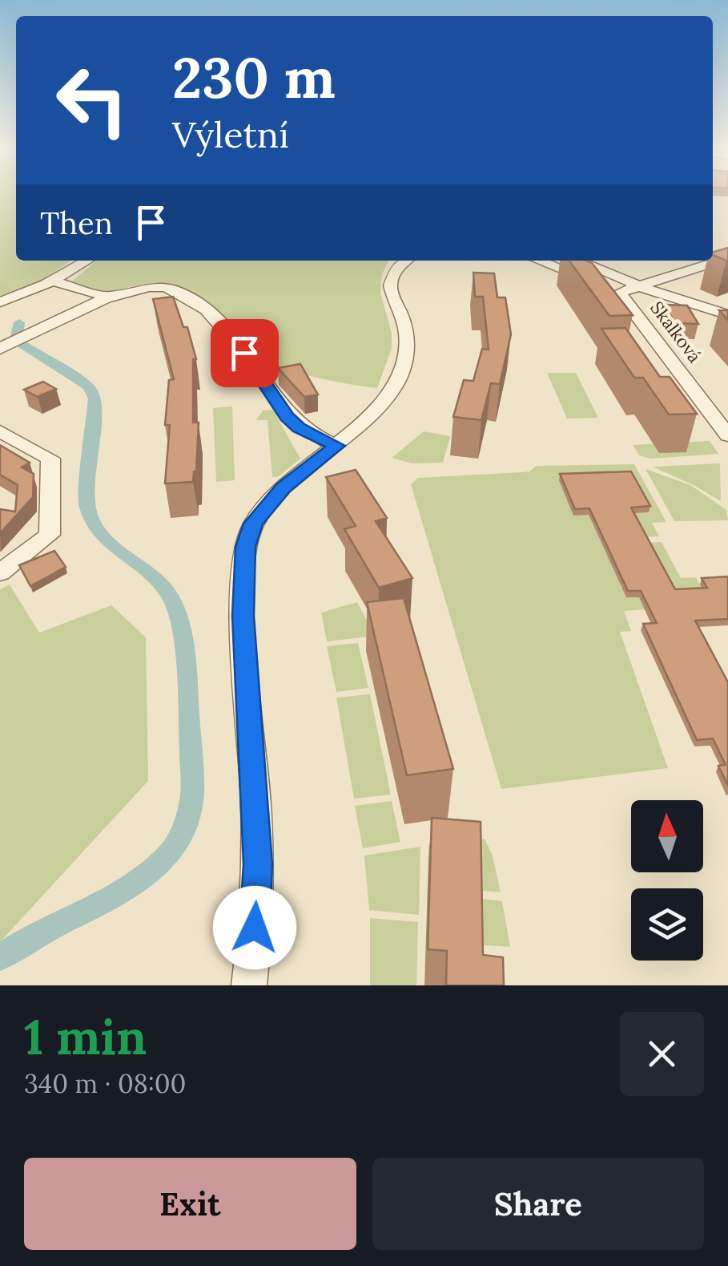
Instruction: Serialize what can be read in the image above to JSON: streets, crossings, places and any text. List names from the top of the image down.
{
  "streets": {
    "street": ["Skalková"]
  },
  "north": "top",
  "page": {
    "turn": ["230 m", "Výletní"],
    "then": "Then",
    "heading": ["1 min", "340 m · 08:00"],
    "buttons": ["Exit", "Share"]
  }
}
